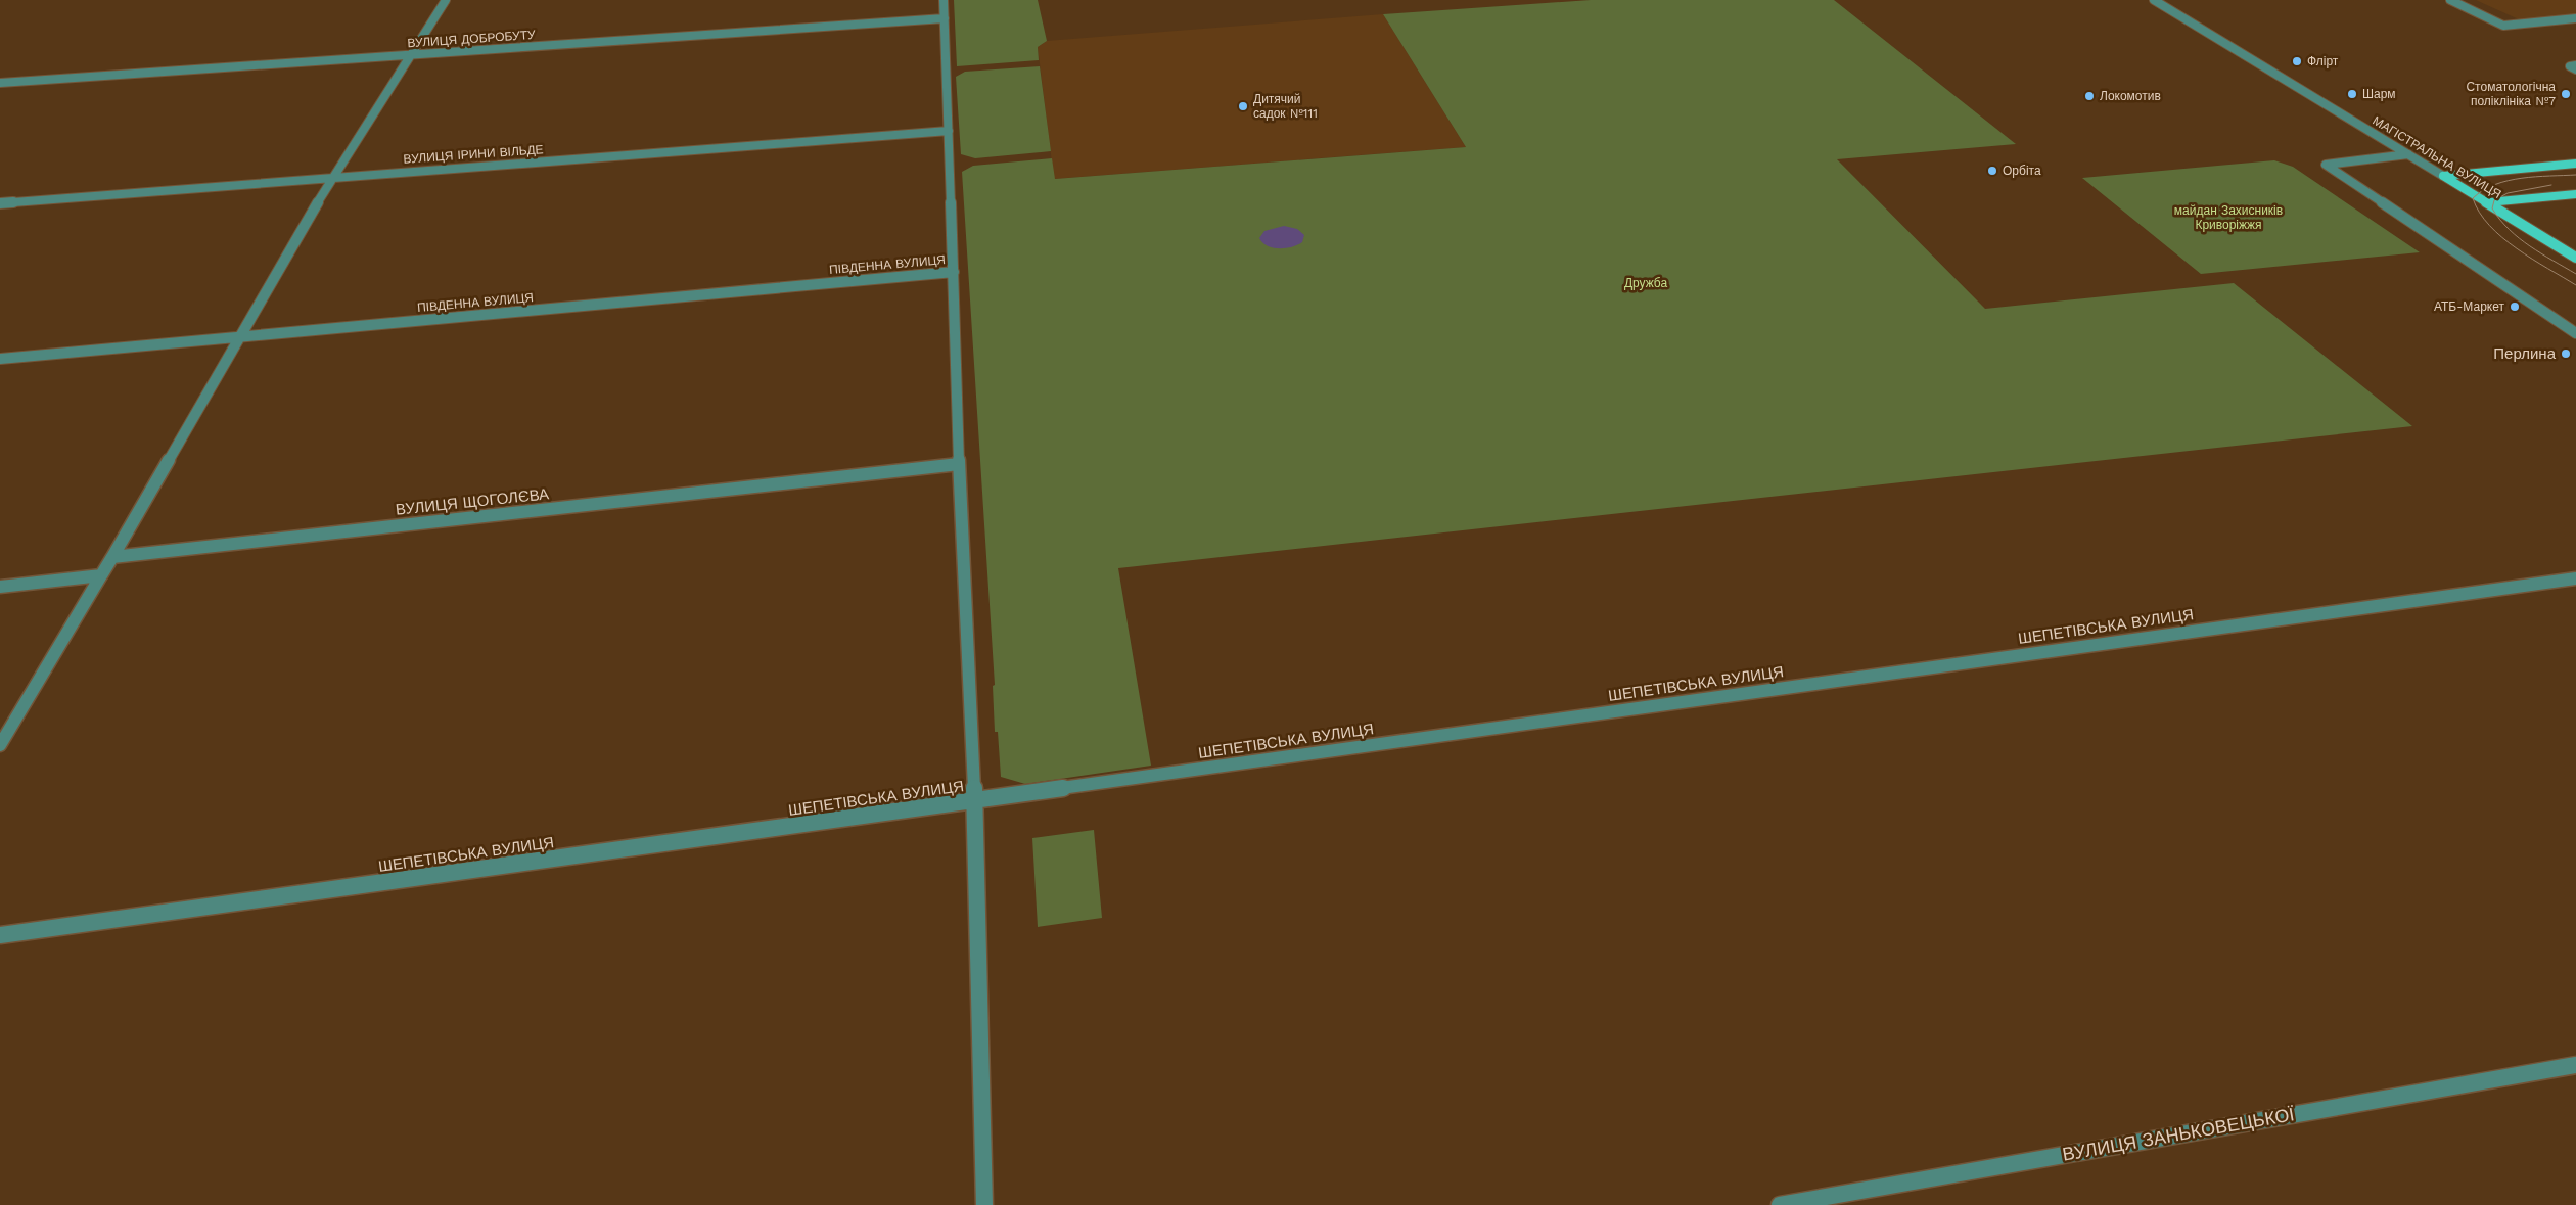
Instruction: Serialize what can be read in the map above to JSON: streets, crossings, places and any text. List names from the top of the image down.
{
  "streets": {
    "main road": ["МАГІСТРАЛЬНА ВУЛИЦЯ"],
    "street": [
      "ВУЛИЦЯ ДОБРОБУТУ",
      "ВУЛИЦЯ ІРИНИ ВІЛЬДЕ",
      "ПІВДЕННА ВУЛИЦЯ",
      "ВУЛИЦЯ ЩОГОЛЄВА",
      "ШЕПЕТІВСЬКА ВУЛИЦЯ",
      "ВУЛИЦЯ ЗАНЬКОВЕЦЬКОЇ"
    ]
  },
  "parks": ["майдан Захисників Криворіжжя", "Дружба"],
  "places": [
    "Флірт",
    "Шарм",
    "Стоматологічна поліклініка №7",
    "Локомотив",
    "Дитячий садок №111",
    "Орбіта",
    "АТБ-Маркет",
    "Перлина"
  ]
}
